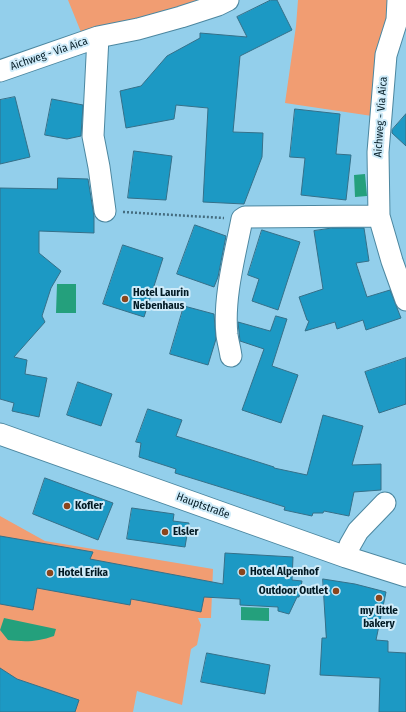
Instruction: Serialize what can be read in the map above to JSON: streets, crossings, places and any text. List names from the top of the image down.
{
  "streets": {
    "street": ["Aichweg - Via Aica", "Hauptstraße"]
  },
  "places": [
    "Hotel Laurin Nebenhaus",
    "Kofler",
    "Elsler",
    "Hotel Alpenhof",
    "Hotel Erika",
    "Outdoor Outlet",
    "my little bakery"
  ]
}
